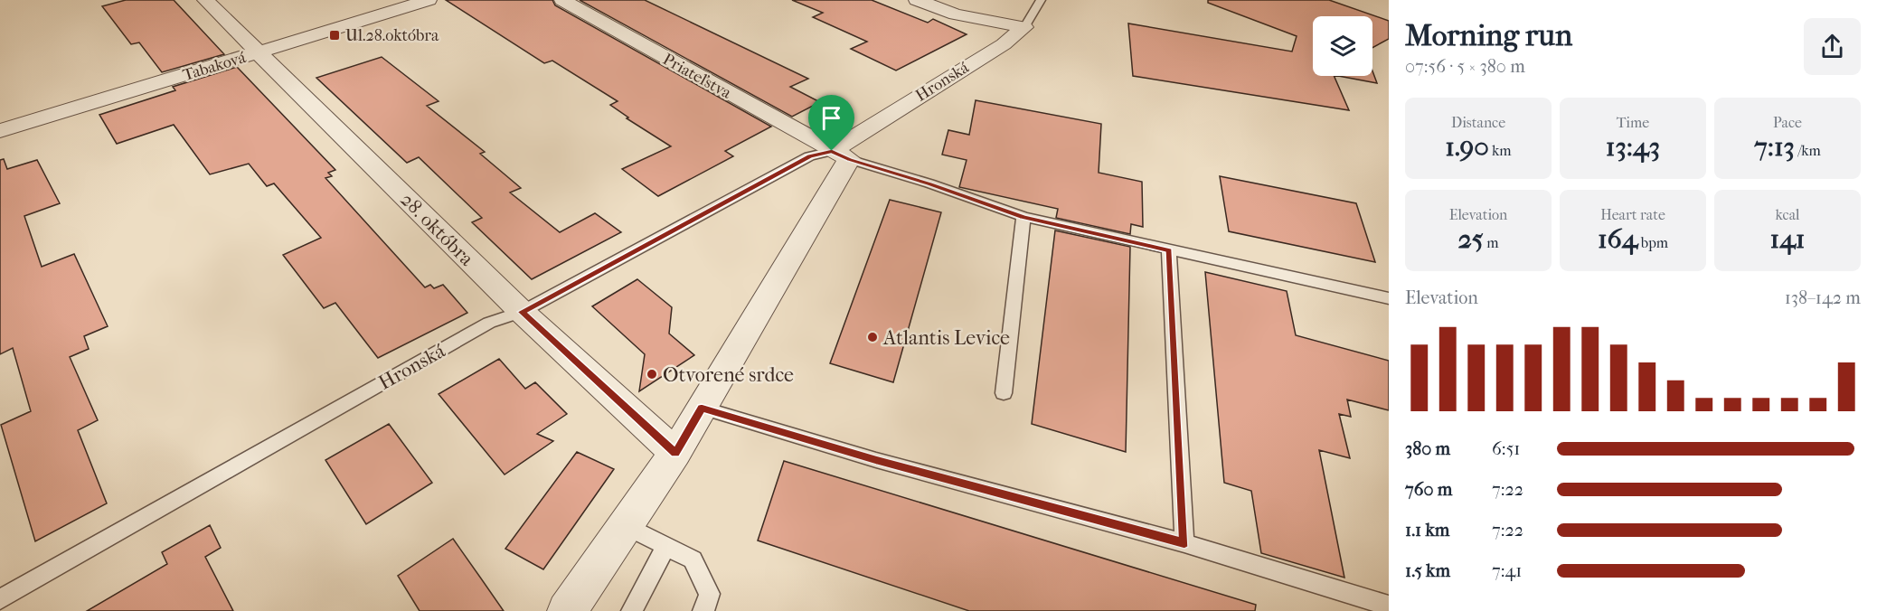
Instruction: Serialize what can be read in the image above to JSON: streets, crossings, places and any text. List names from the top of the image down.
{
  "streets": {
    "street": [
      "Tabaková",
      "Priateľstva",
      "Hronská",
      "28. októbra"
    ]
  },
  "crossings": [
    ["Tabaková", "28. októbra"],
    ["Priateľstva", "Hronská"],
    ["Hronská", "28. októbra"]
  ],
  "places": {
    "transit": ["Ul.28.októbra"],
    "other": ["Atlantis Levice", "Otvorené srdce"]
  },
  "page": {
    "heading": ["Morning run", "07:56 · 5 × 380 m"],
    "stats": [
      ["Distance", "1.90 km"],
      ["Time", "13:43"],
      ["Pace", "7:13 /km"],
      ["Elevation", "25 m"],
      ["Heart rate", "164 bpm"],
      ["kcal", "141"]
    ],
    "chart": ["Elevation", "138–142 m"],
    "list": [
      {
        "name": "380 m",
        "note": "6:51"
      },
      {
        "name": "760 m",
        "note": "7:22"
      },
      {
        "name": "1.1 km",
        "note": "7:22"
      },
      {
        "name": "1.5 km",
        "note": "7:41"
      }
    ]
  }
}
